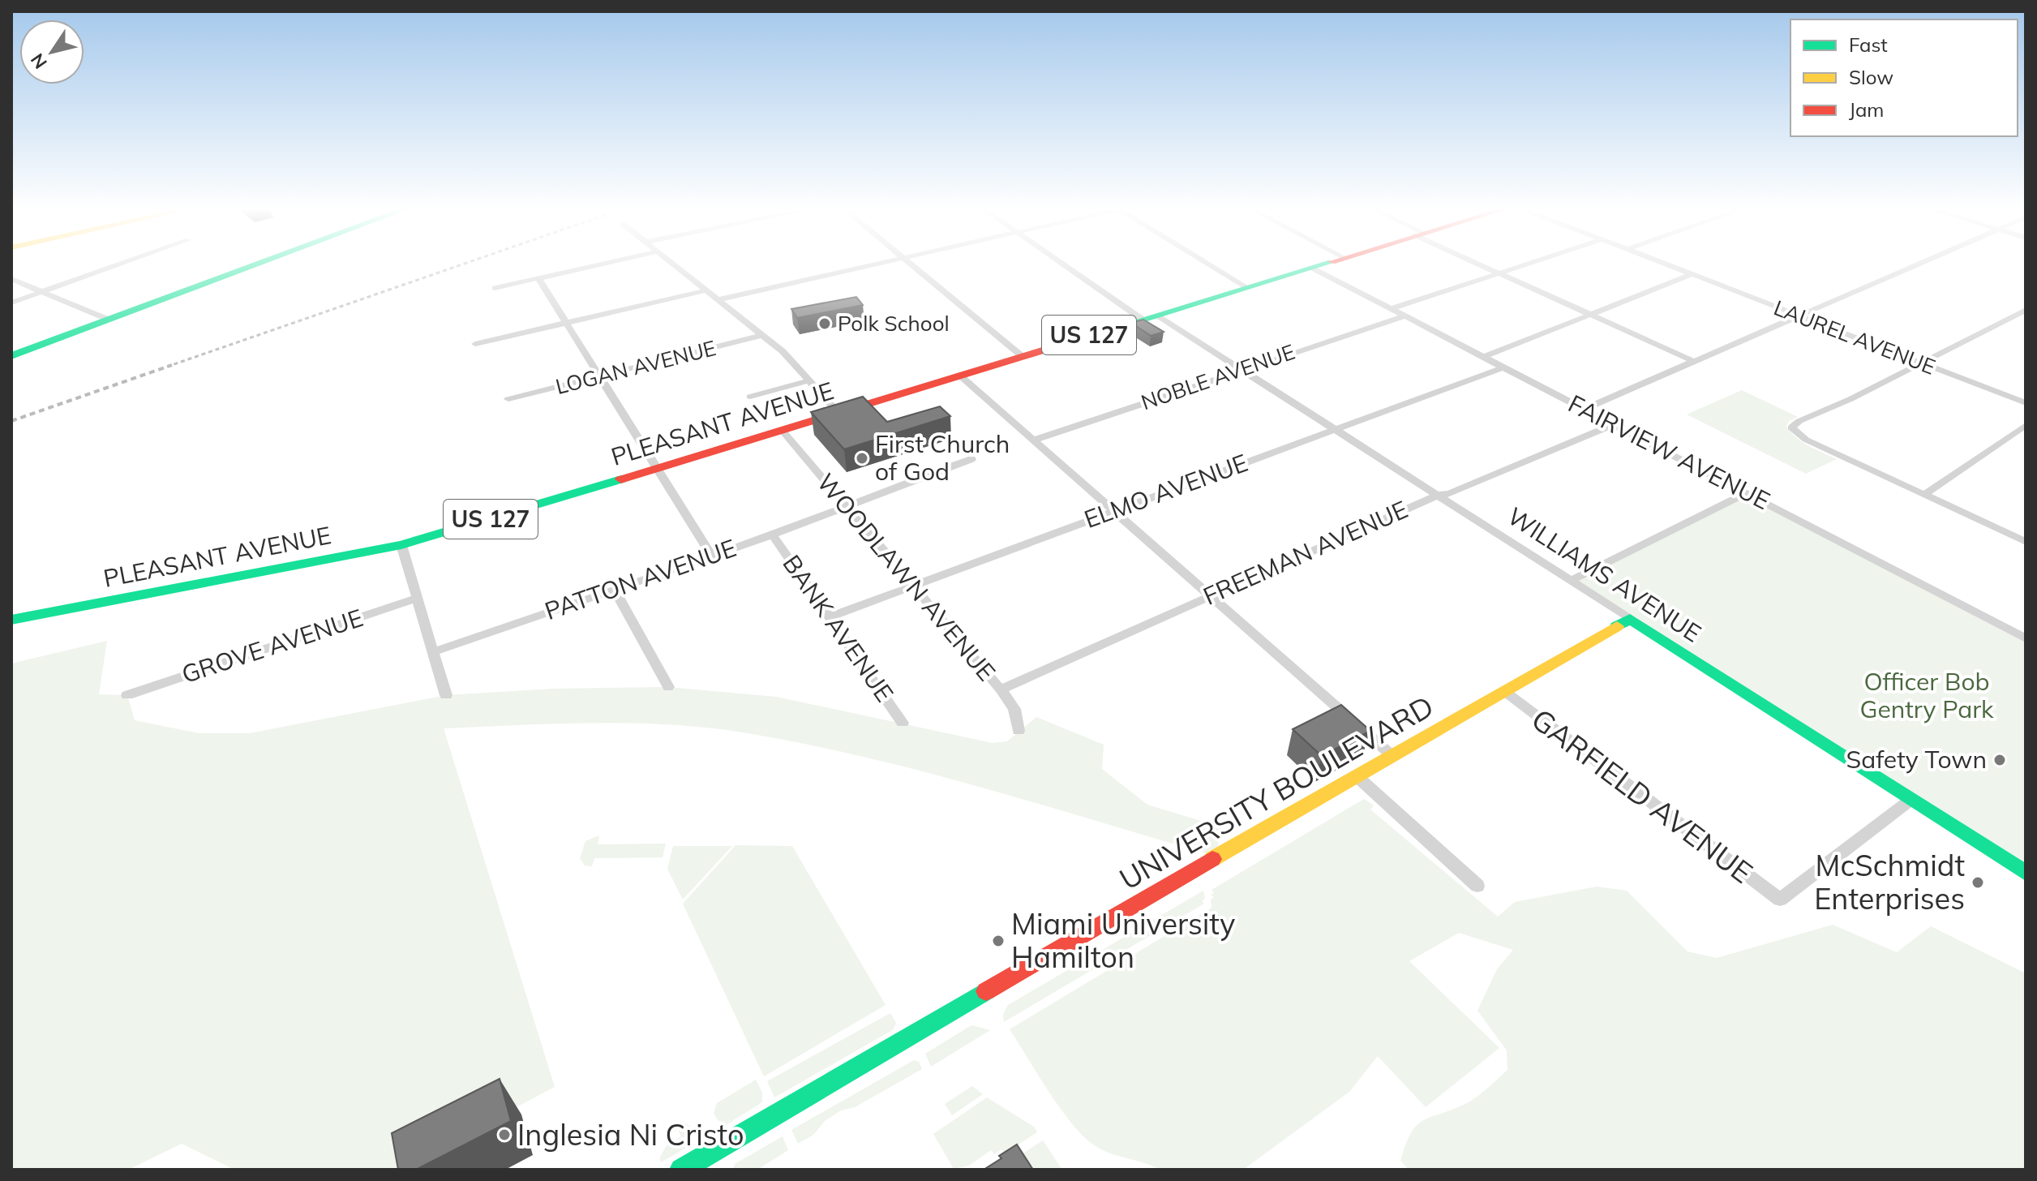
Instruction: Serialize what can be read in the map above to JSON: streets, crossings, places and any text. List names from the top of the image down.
{
  "streets": {
    "main road": [
      "US 127",
      "PLEASANT AVENUE",
      "WILLIAMS AVENUE",
      "UNIVERSITY BOULEVARD"
    ],
    "street": [
      "LAUREL AVENUE",
      "LOGAN AVENUE",
      "NOBLE AVENUE",
      "FAIRVIEW AVENUE",
      "ELMO AVENUE",
      "FREEMAN AVENUE",
      "WOODLAWN AVENUE",
      "PATTON AVENUE",
      "BANK AVENUE",
      "GROVE AVENUE",
      "GARFIELD AVENUE"
    ]
  },
  "crossings": [
    ["NOBLE AVENUE", "FAIRVIEW AVENUE"],
    ["NOBLE AVENUE", "WILLIAMS AVENUE"],
    ["PLEASANT AVENUE", "FAIRVIEW AVENUE"],
    ["PLEASANT AVENUE", "WILLIAMS AVENUE"],
    ["PLEASANT AVENUE", "WOODLAWN AVENUE"],
    ["FAIRVIEW AVENUE", "ELMO AVENUE"],
    ["FAIRVIEW AVENUE", "FREEMAN AVENUE"],
    ["ELMO AVENUE", "WILLIAMS AVENUE"],
    ["ELMO AVENUE", "WOODLAWN AVENUE"],
    ["ELMO AVENUE", "BANK AVENUE"],
    ["FREEMAN AVENUE", "WILLIAMS AVENUE"],
    ["FREEMAN AVENUE", "WOODLAWN AVENUE"],
    ["WILLIAMS AVENUE", "UNIVERSITY BOULEVARD"],
    ["WILLIAMS AVENUE", "GARFIELD AVENUE"],
    ["WOODLAWN AVENUE", "PATTON AVENUE"],
    ["PATTON AVENUE", "BANK AVENUE"],
    ["UNIVERSITY BOULEVARD", "GARFIELD AVENUE"]
  ],
  "parks": ["Officer Bob Gentry Park"],
  "places": [
    "Polk School",
    "First Church of God",
    "Safety Town",
    "McSchmidt Enterprises",
    "Miami University Hamilton",
    "Inglesia Ni Cristo"
  ],
  "legend": ["Fast", "Slow", "Jam"],
  "north": "bottom left"
}
